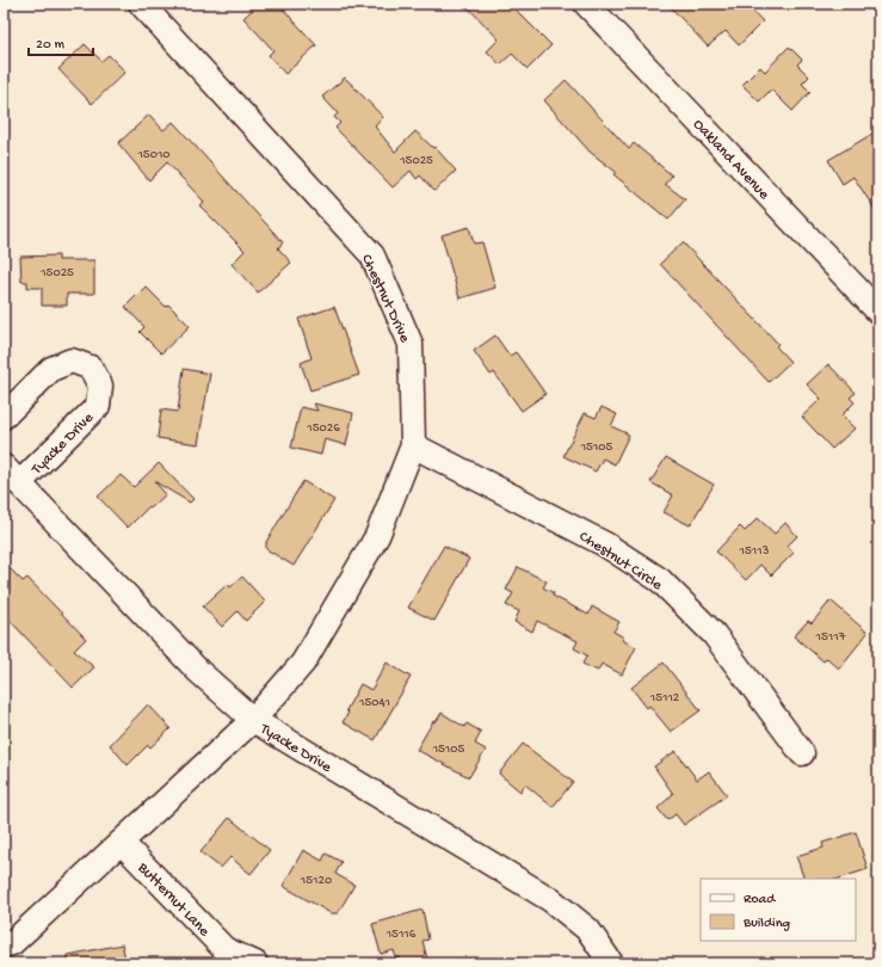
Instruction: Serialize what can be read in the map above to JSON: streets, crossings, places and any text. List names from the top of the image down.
{
  "streets": {
    "street": [
      "Oakland Avenue",
      "Chestnut Drive",
      "Tyacke Drive",
      "Chestnut Circle",
      "Butternut Lane"
    ]
  },
  "crossings": [
    ["Chestnut Drive", "Tyacke Drive"],
    ["Chestnut Drive", "Chestnut Circle"]
  ],
  "house_numbers": [
    "15010",
    "15025",
    "15025",
    "15026",
    "15105",
    "15113",
    "15117",
    "15112",
    "15041",
    "15105",
    "15120",
    "15116"
  ],
  "legend": ["Road", "Building"],
  "scale_bar": "20 m"
}
